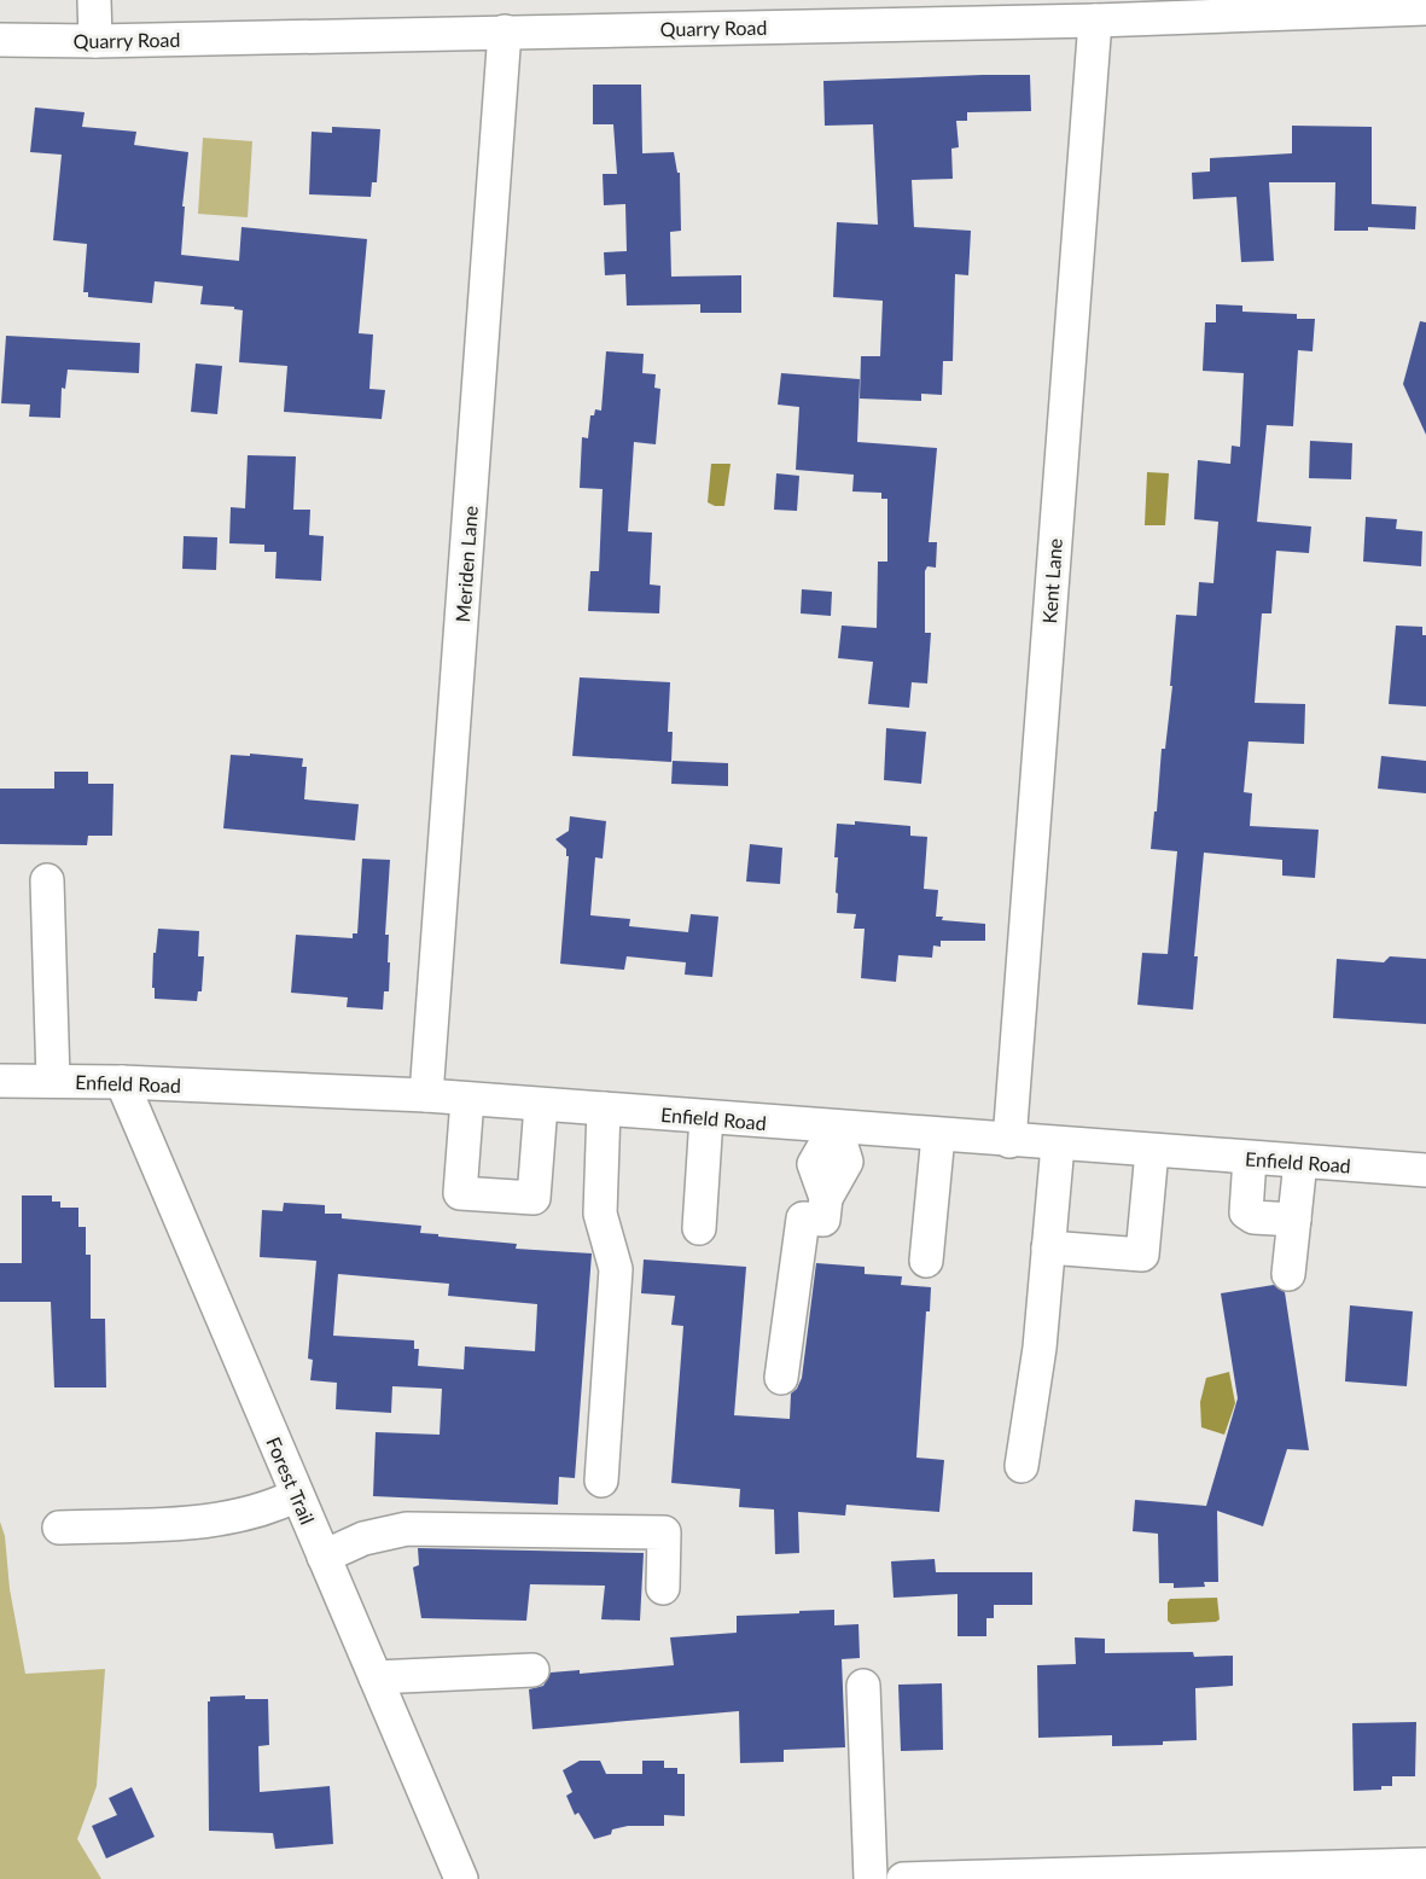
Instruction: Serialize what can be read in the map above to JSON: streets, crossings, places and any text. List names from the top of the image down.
{
  "streets": {
    "street": [
      "Quarry Road",
      "Meriden Lane",
      "Kent Lane",
      "Enfield Road",
      "Forest Trail"
    ]
  },
  "crossings": [
    ["Quarry Road", "Meriden Lane"],
    ["Quarry Road", "Kent Lane"],
    ["Meriden Lane", "Enfield Road"],
    ["Kent Lane", "Enfield Road"],
    ["Enfield Road", "Forest Trail"]
  ]
}
